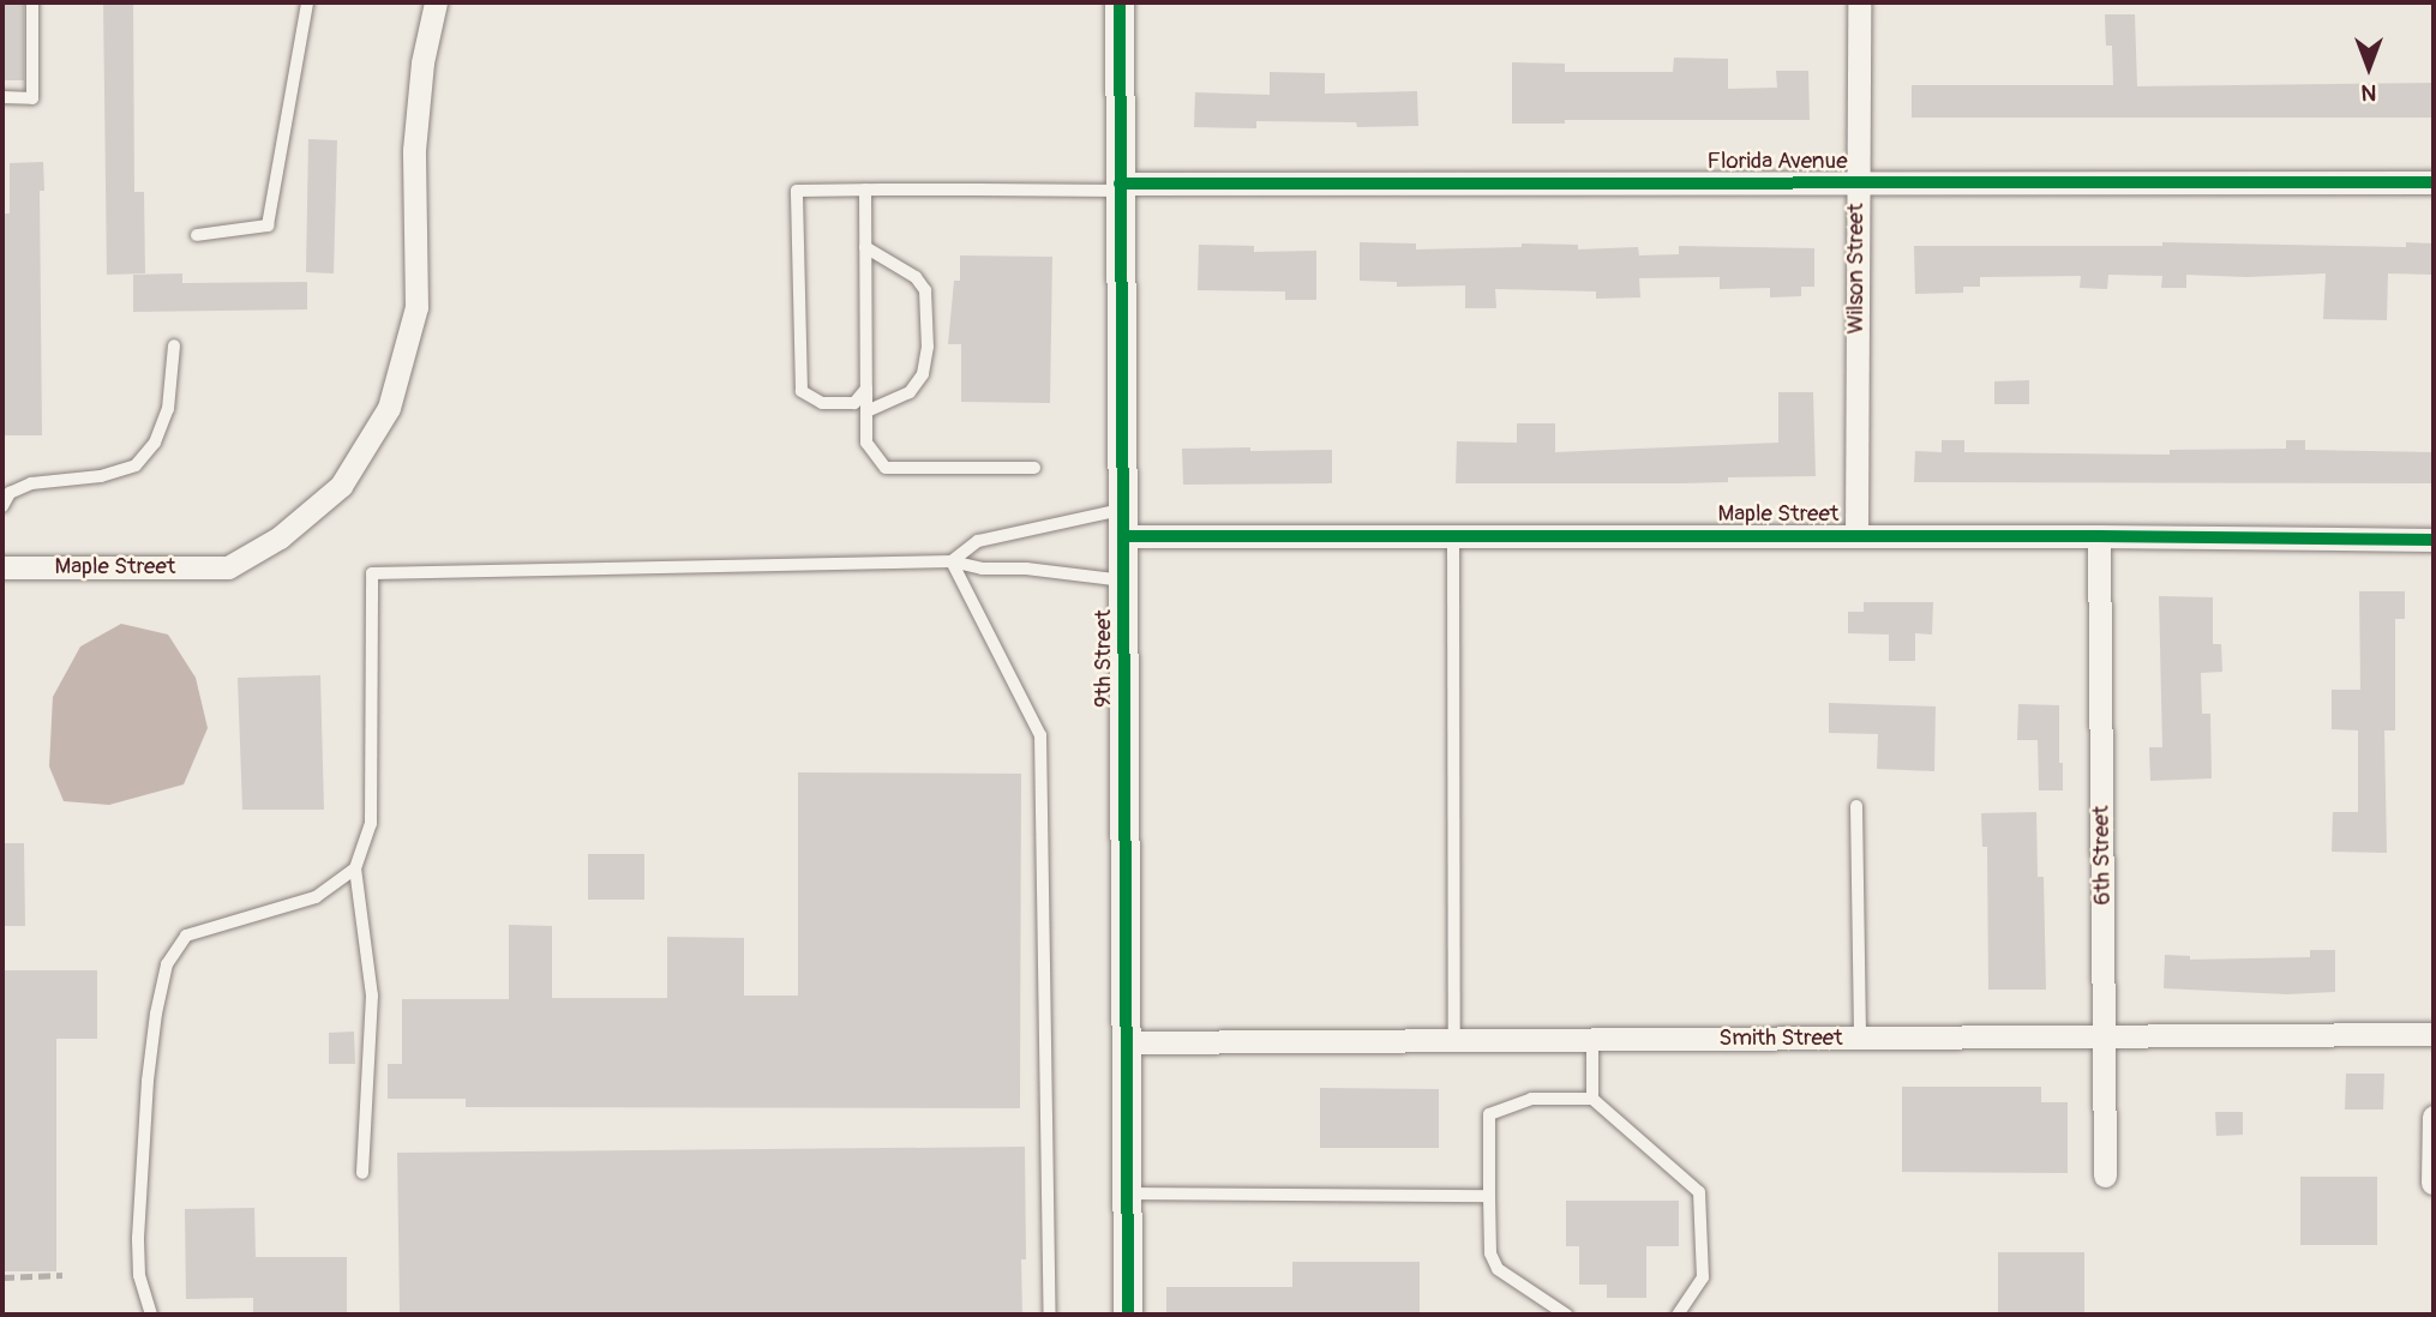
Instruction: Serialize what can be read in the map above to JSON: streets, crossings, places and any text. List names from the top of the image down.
{
  "streets": {
    "street": [
      "Florida Avenue",
      "Wilson Street",
      "Maple Street",
      "9th Street",
      "6th Street",
      "Smith Street"
    ]
  },
  "crossings": [
    ["Florida Avenue", "Wilson Street"],
    ["Florida Avenue", "9th Street"],
    ["Wilson Street", "Maple Street"],
    ["Maple Street", "9th Street"],
    ["Maple Street", "6th Street"],
    ["9th Street", "Smith Street"],
    ["6th Street", "Smith Street"]
  ],
  "north": "bottom"
}
